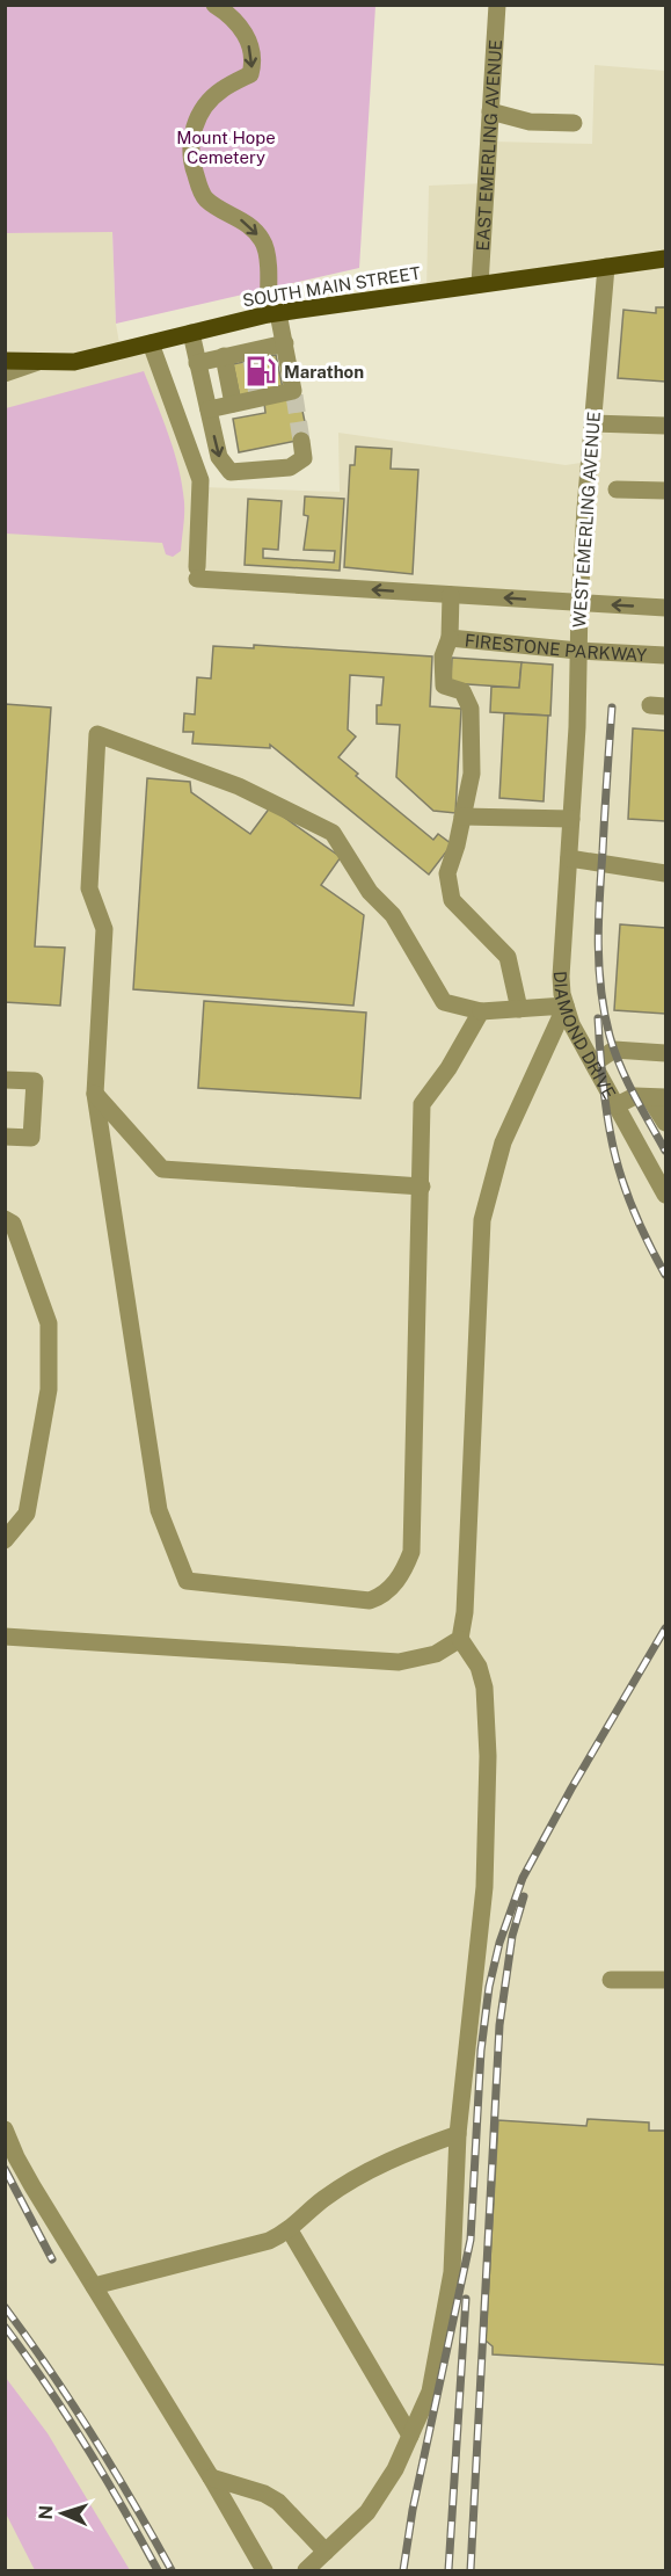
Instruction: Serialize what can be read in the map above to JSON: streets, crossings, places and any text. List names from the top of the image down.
{
  "streets": {
    "main road": ["SOUTH MAIN STREET"],
    "street": [
      "EAST EMERLING AVENUE",
      "WEST EMERLING AVENUE",
      "FIRESTONE PARKWAY",
      "DIAMOND DRIVE"
    ]
  },
  "crossings": [
    ["EAST EMERLING AVENUE", "SOUTH MAIN STREET"],
    ["SOUTH MAIN STREET", "WEST EMERLING AVENUE"],
    ["WEST EMERLING AVENUE", "FIRESTONE PARKWAY"],
    ["WEST EMERLING AVENUE", "DIAMOND DRIVE"]
  ],
  "parks": ["Mount Hope Cemetery"],
  "places": {
    "fuel station": ["Marathon"]
  },
  "north": "left"
}
